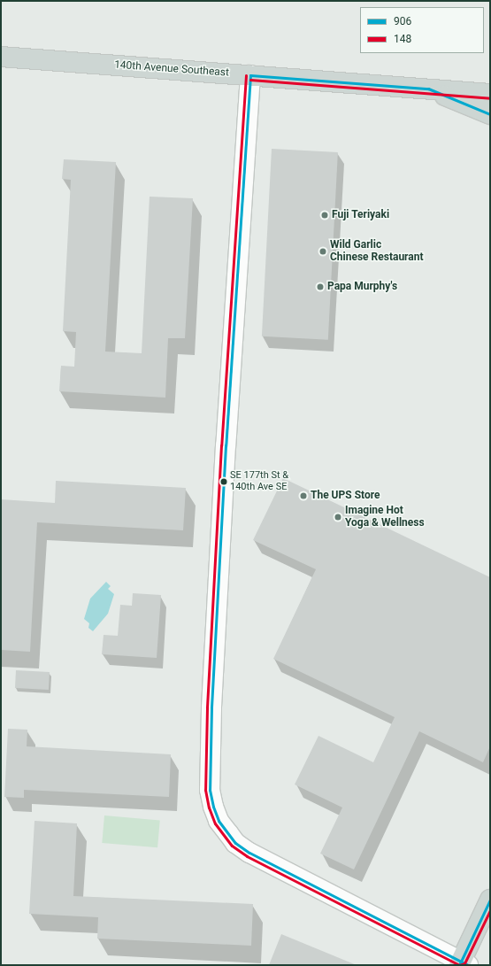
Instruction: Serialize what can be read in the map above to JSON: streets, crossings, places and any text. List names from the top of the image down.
{
  "streets": {
    "main road": ["140th Avenue Southeast"]
  },
  "places": [
    "Fuji Teriyaki",
    "Wild Garlic Chinese Restaurant",
    "Papa Murphy's",
    "SE 177th St & 140th Ave SE",
    "The UPS Store",
    "Imagine Hot Yoga & Wellness"
  ],
  "lines": ["transit line 906", "transit line 148"],
  "legend": ["906", "148"]
}
